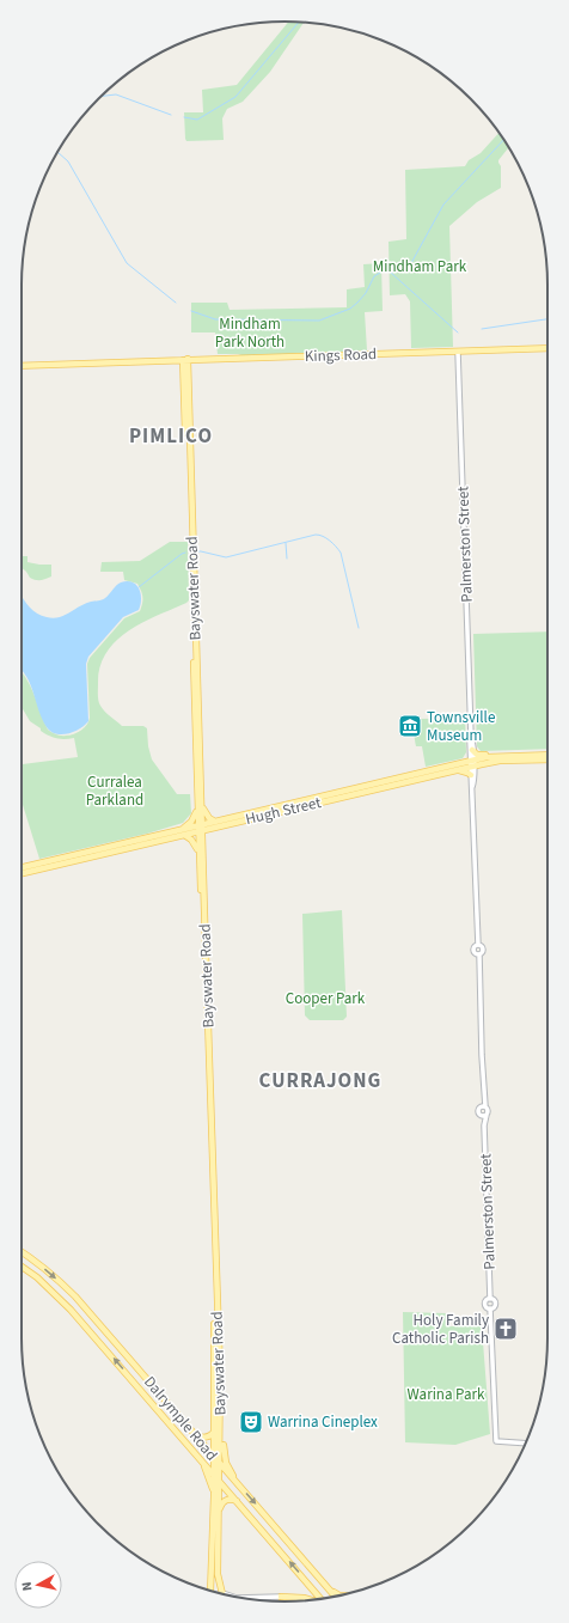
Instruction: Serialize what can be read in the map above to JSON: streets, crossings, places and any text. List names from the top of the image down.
{
  "streets": {
    "main road": [
      "Kings Road",
      "Bayswater Road",
      "Hugh Street",
      "Dalrymple Road"
    ],
    "street": ["Palmerston Street"]
  },
  "crossings": [
    ["Kings Road", "Palmerston Street"],
    ["Kings Road", "Bayswater Road"],
    ["Palmerston Street", "Hugh Street"],
    ["Bayswater Road", "Hugh Street"],
    ["Bayswater Road", "Dalrymple Road"]
  ],
  "districts": ["PIMLICO", "CURRAJONG"],
  "parks": [
    "Mindham Park",
    "Mindham Park North",
    "Curralea Parkland",
    "Cooper Park",
    "Warina Park"
  ],
  "places": {
    "museum": ["Townsville Museum"],
    "church": ["Holy Family Catholic Parish"],
    "theatre": ["Warrina Cineplex"]
  },
  "north": "left"
}
